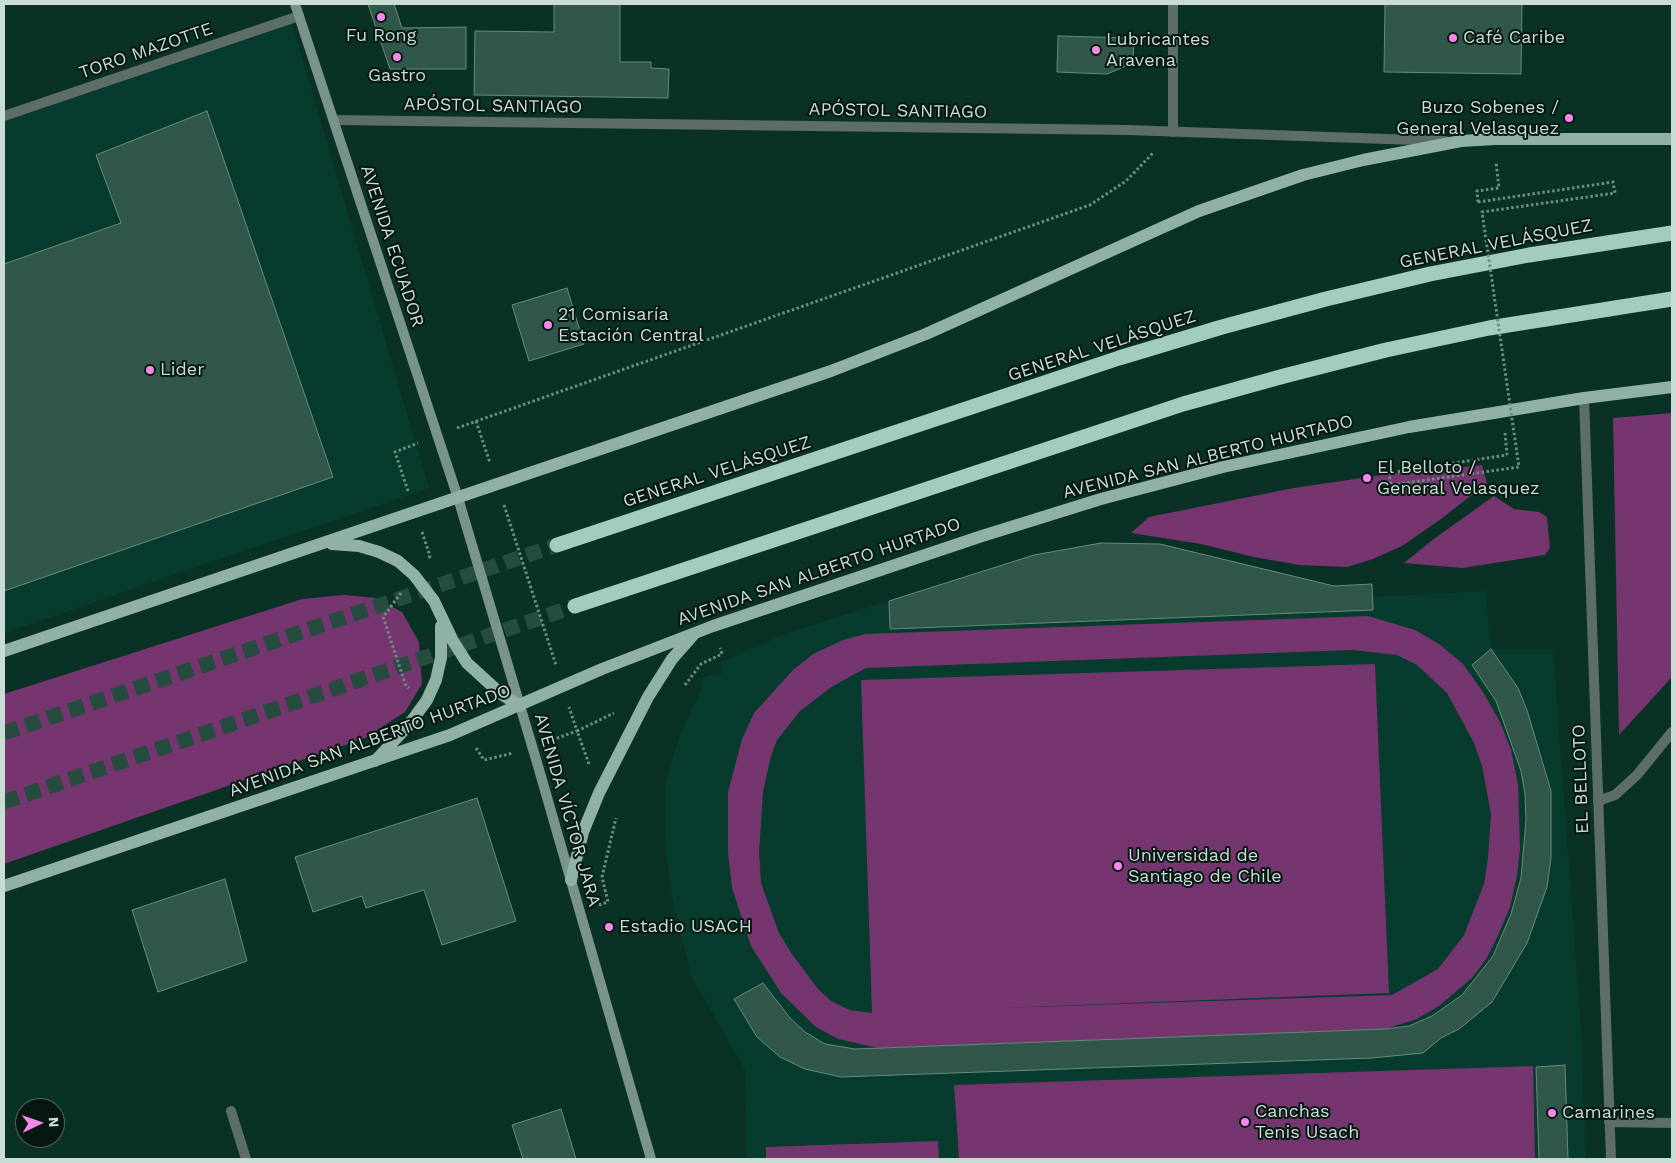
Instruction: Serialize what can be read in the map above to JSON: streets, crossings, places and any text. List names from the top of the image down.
{
  "streets": {
    "highway": ["GENERAL VELÁSQUEZ"],
    "main road": ["AVENIDA ECUADOR", "AVENIDA SAN ALBERTO HURTADO", "AVENIDA VÍCTOR JARA"],
    "street": ["TORO MAZOTTE", "APÓSTOL SANTIAGO", "EL BELLOTO"]
  },
  "crossings": [
    ["TORO MAZOTTE", "AVENIDA ECUADOR"],
    ["APÓSTOL SANTIAGO", "AVENIDA ECUADOR"],
    ["AVENIDA ECUADOR", "AVENIDA VÍCTOR JARA"],
    ["AVENIDA SAN ALBERTO HURTADO", "EL BELLOTO"],
    ["AVENIDA SAN ALBERTO HURTADO", "AVENIDA VÍCTOR JARA"]
  ],
  "places": [
    "Fu Rong",
    "Café Caribe",
    "Lubricantes Aravena",
    "Gastro",
    "Buzo Sobenes / General Velasquez",
    "21 Comisaría Estación Central",
    "Lider",
    "El Belloto / General Velasquez",
    "Universidad de Santiago de Chile",
    "Estadio USACH",
    "Camarines",
    "Canchas Tenis Usach"
  ],
  "north": "right"
}
